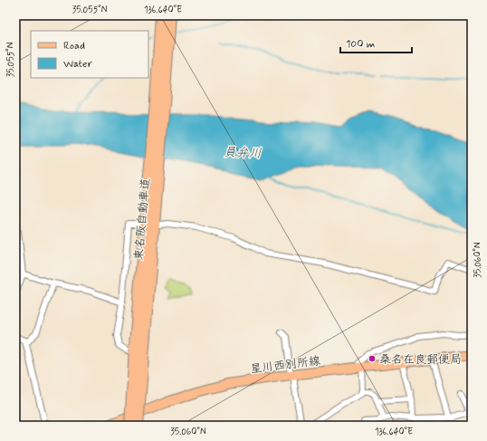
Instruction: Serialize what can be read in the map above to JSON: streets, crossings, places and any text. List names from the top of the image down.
{
  "streets": {
    "highway": ["東名阪自動車道"],
    "main road": ["星川西別所線"]
  },
  "crossings": [
    ["東名阪自動車道", "星川西別所線"]
  ],
  "water": ["員弁川"],
  "places": ["桑名在良郵便局"],
  "legend": ["Road", "Water"],
  "scale_bar": "100 m",
  "coordinates": ["35.055°N", "136.640°E", "35.060°N"]
}
